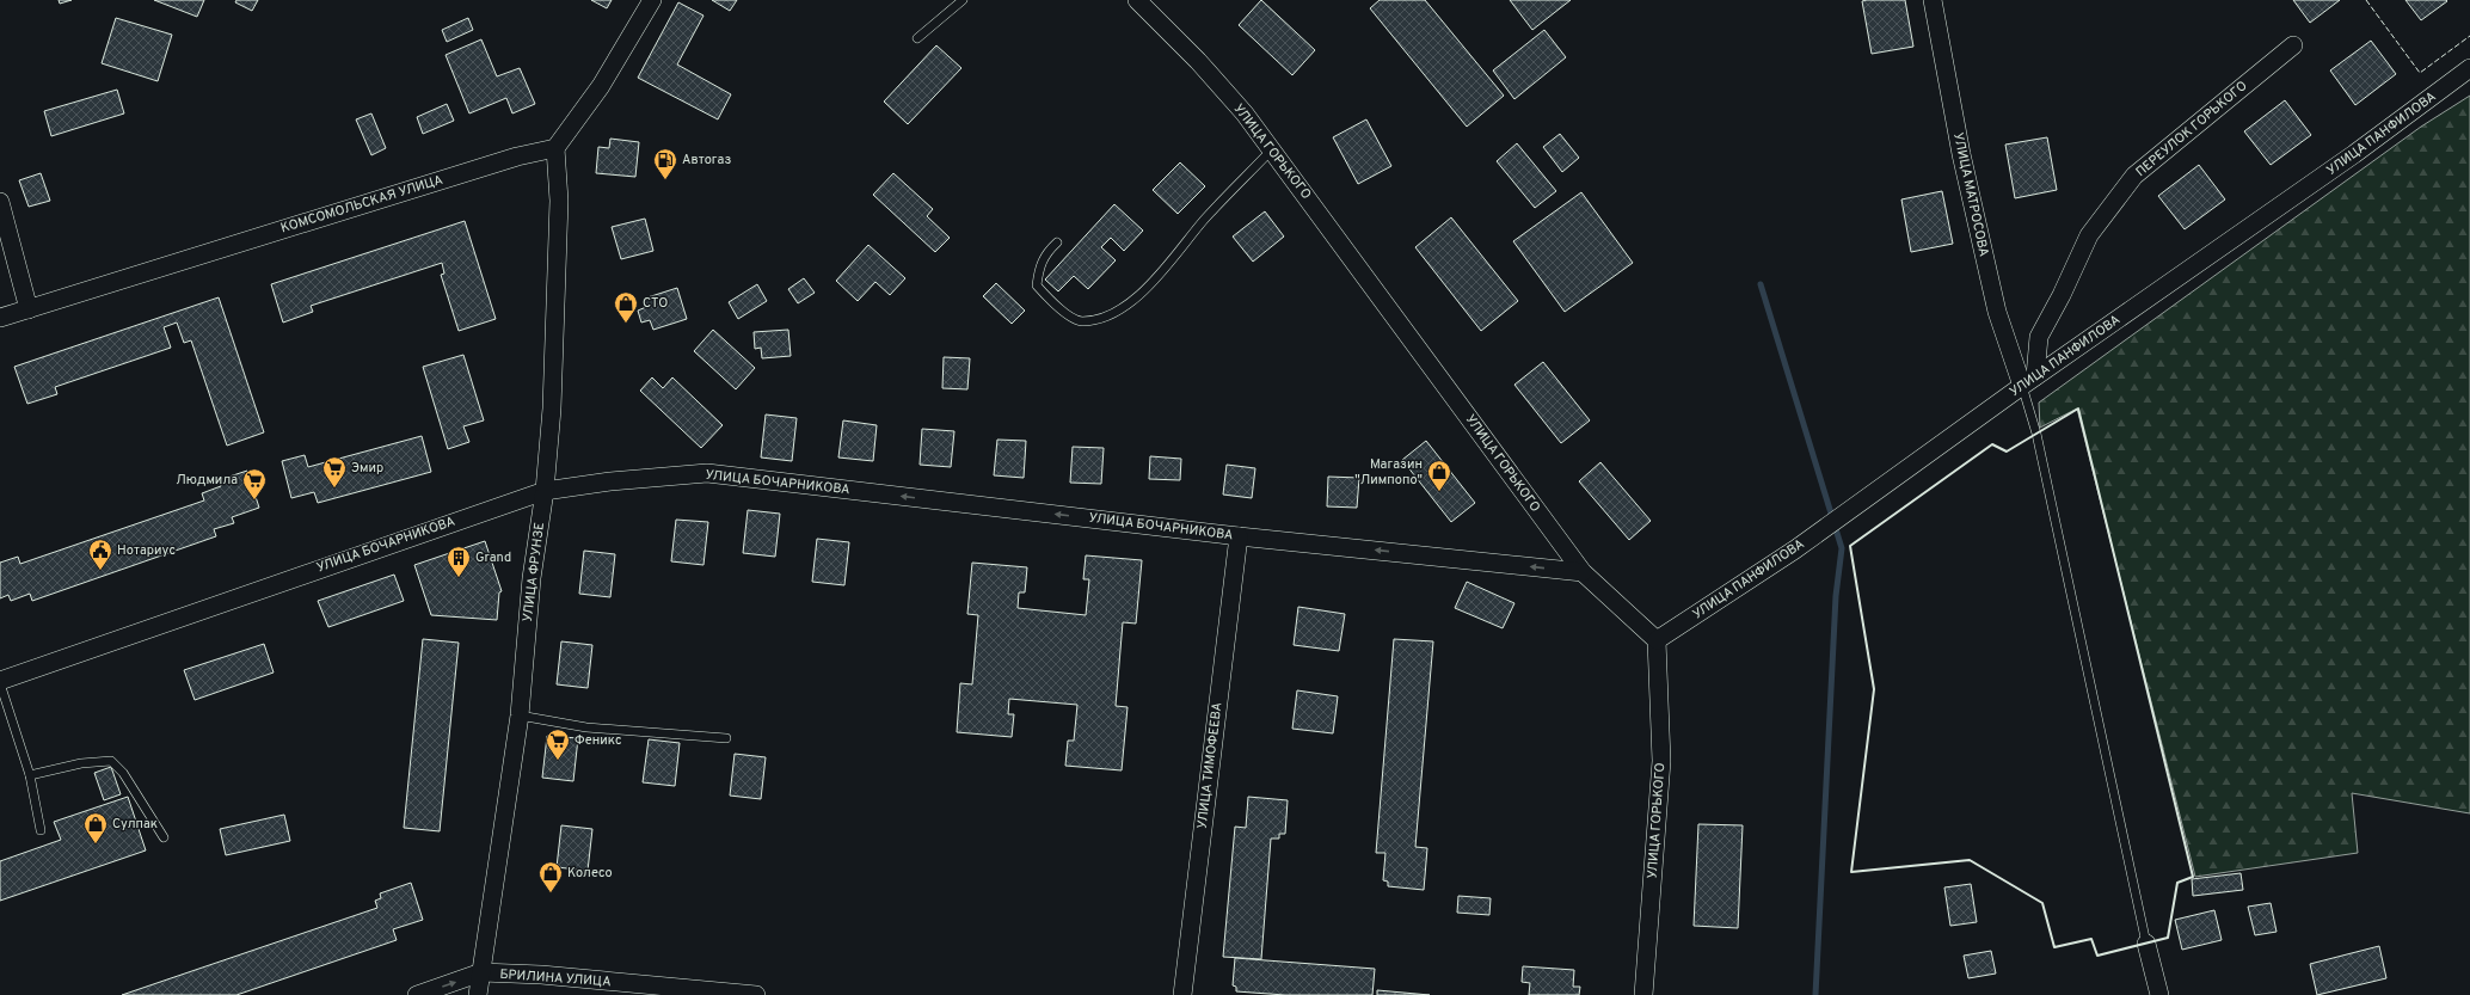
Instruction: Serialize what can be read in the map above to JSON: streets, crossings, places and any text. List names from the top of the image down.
{
  "streets": {
    "street": [
      "ПЕРЕУЛОК ГОРЬКОГО",
      "УЛИЦА ПАНФИЛОВА",
      "УЛИЦА ГОРЬКОГО",
      "УЛИЦА МАТРОСОВА",
      "КОМСОМОЛЬСКАЯ УЛИЦА",
      "УЛИЦА БОЧАРНИКОВА",
      "УЛИЦА ФРУНЗЕ",
      "УЛИЦА ТИМОФЕЕВА",
      "БРИЛИНА УЛИЦА"
    ]
  },
  "crossings": [
    ["ПЕРЕУЛОК ГОРЬКОГО", "УЛИЦА ПАНФИЛОВА"],
    ["ПЕРЕУЛОК ГОРЬКОГО", "УЛИЦА МАТРОСОВА"],
    ["УЛИЦА ПАНФИЛОВА", "УЛИЦА ГОРЬКОГО"],
    ["УЛИЦА ПАНФИЛОВА", "УЛИЦА МАТРОСОВА"],
    ["УЛИЦА ГОРЬКОГО", "УЛИЦА БОЧАРНИКОВА"],
    ["КОМСОМОЛЬСКАЯ УЛИЦА", "УЛИЦА ФРУНЗЕ"],
    ["УЛИЦА БОЧАРНИКОВА", "УЛИЦА ФРУНЗЕ"],
    ["УЛИЦА БОЧАРНИКОВА", "УЛИЦА ТИМОФЕЕВА"],
    ["УЛИЦА ФРУНЗЕ", "БРИЛИНА УЛИЦА"]
  ],
  "one_way": ["УЛИЦА БОЧАРНИКОВА"],
  "places": {
    "fuel station": ["Автогаз"],
    "shop": [
      "СТО",
      "Магазин \"Лимпопо\"",
      "Сулпак",
      "Колесо"
    ],
    "supermarket": ["Эмир", "Людмила", "Феникс"],
    "public building": ["Нотариус"],
    "building": ["Grand"]
  }
}
